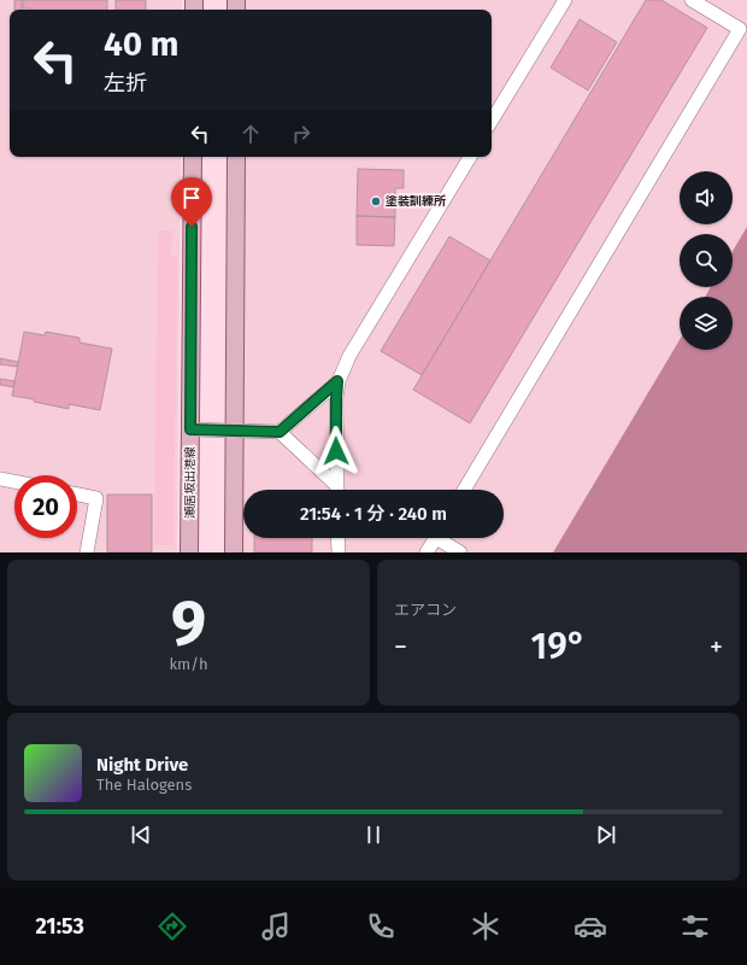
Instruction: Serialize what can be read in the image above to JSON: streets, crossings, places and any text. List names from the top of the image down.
{
  "streets": {
    "main road": ["瀬居坂出港線"]
  },
  "places": ["塗装訓練所"],
  "page": {
    "turn": ["40 m", "左折"],
    "limit": "20",
    "trip": "21:54 · 1 分 · 240 m",
    "tile": [
      ["9", "km/h"],
      "エアコン"
    ],
    "heat": ["−", "19°", "+"],
    "song": ["Night Drive", "The Halogens"],
    "tabs": "21:53"
  }
}
